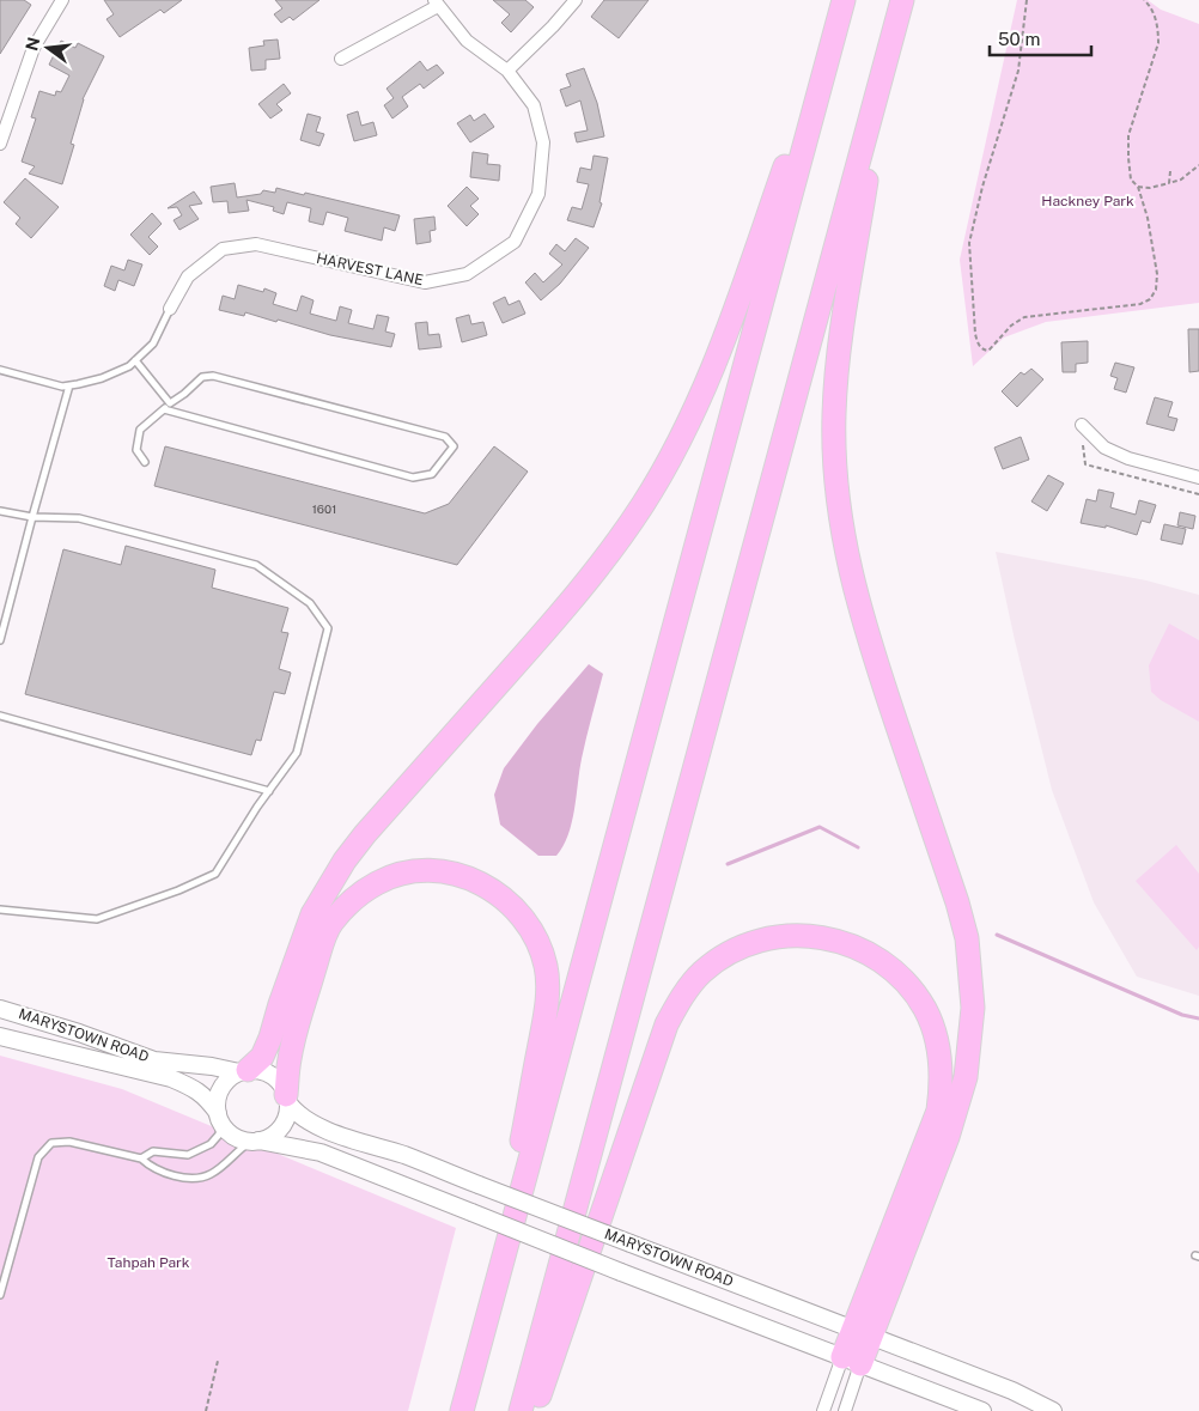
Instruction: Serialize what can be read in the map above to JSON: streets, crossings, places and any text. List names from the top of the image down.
{
  "streets": {
    "main road": ["MARYSTOWN ROAD"],
    "street": ["HARVEST LANE"]
  },
  "parks": ["Hackney Park", "Tahpah Park"],
  "house_numbers": ["1601"],
  "scale_bar": "50 m",
  "north": "left"
}
